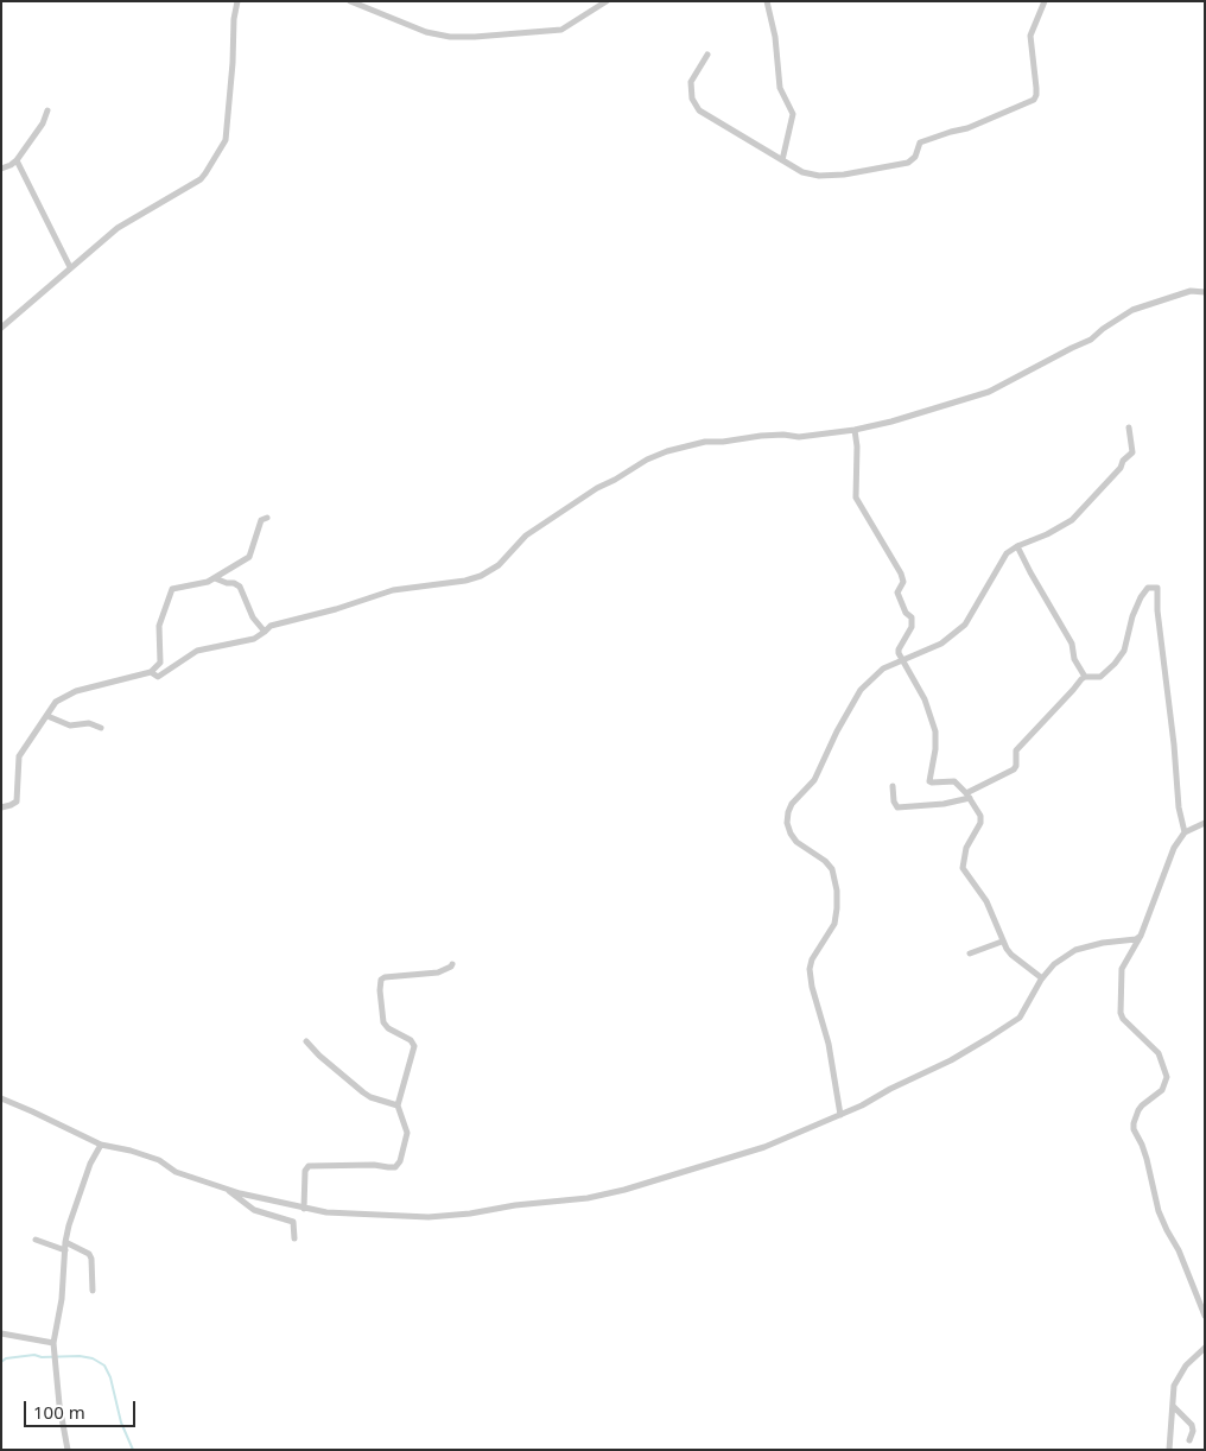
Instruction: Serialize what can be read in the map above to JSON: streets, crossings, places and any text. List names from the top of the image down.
{
  "scale_bar": "100 m"
}
